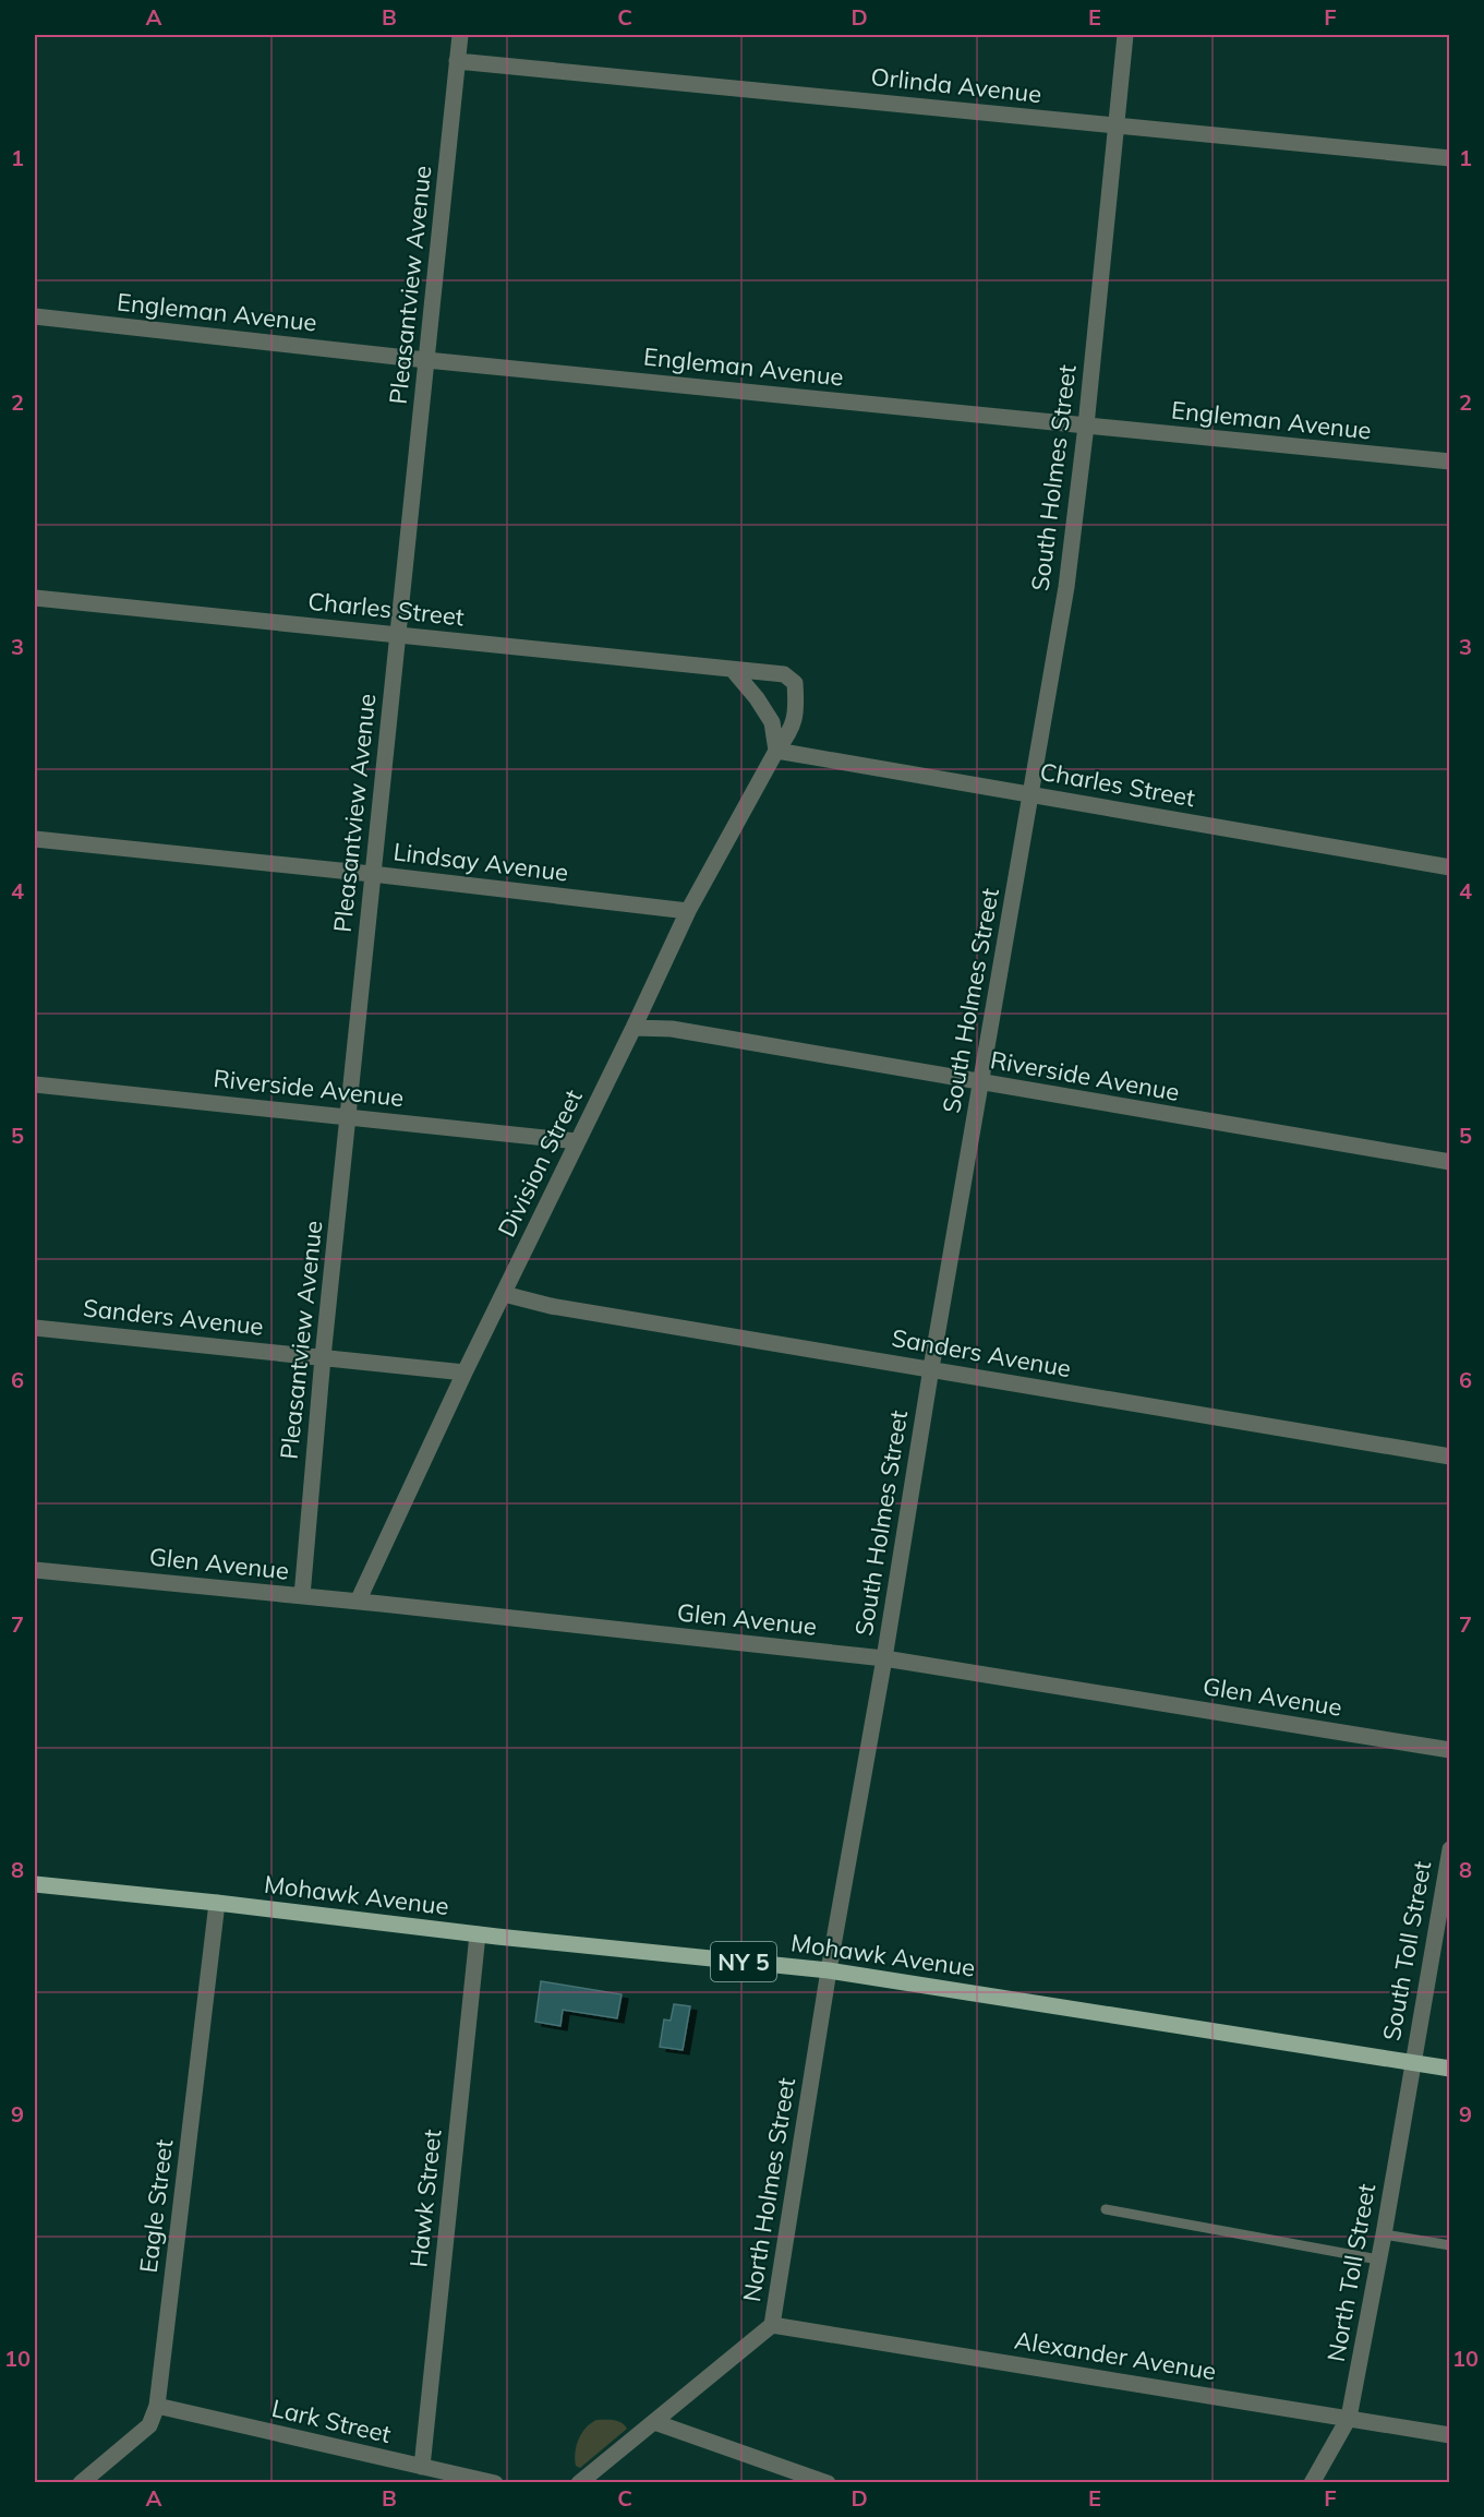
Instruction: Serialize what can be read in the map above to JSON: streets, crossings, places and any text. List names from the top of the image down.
{
  "streets": {
    "main road": ["Mohawk Avenue", "NY 5"],
    "street": [
      "Orlinda Avenue",
      "Pleasantview Avenue",
      "Engleman Avenue",
      "South Holmes Street",
      "Charles Street",
      "Lindsay Avenue",
      "Riverside Avenue",
      "Division Street",
      "Sanders Avenue",
      "Glen Avenue",
      "South Toll Street",
      "North Holmes Street",
      "Hawk Street",
      "Eagle Street",
      "North Toll Street",
      "Alexander Avenue",
      "Lark Street"
    ]
  },
  "crossings": [
    ["Orlinda Avenue", "Pleasantview Avenue"],
    ["Orlinda Avenue", "South Holmes Street"],
    ["Pleasantview Avenue", "Engleman Avenue"],
    ["Pleasantview Avenue", "Charles Street"],
    ["Pleasantview Avenue", "Lindsay Avenue"],
    ["Pleasantview Avenue", "Riverside Avenue"],
    ["Pleasantview Avenue", "Sanders Avenue"],
    ["Pleasantview Avenue", "Glen Avenue"],
    ["Engleman Avenue", "South Holmes Street"],
    ["South Holmes Street", "Charles Street"],
    ["South Holmes Street", "Riverside Avenue"],
    ["South Holmes Street", "Sanders Avenue"],
    ["South Holmes Street", "Glen Avenue"],
    ["South Holmes Street", "Mohawk Avenue"],
    ["South Holmes Street", "North Holmes Street"],
    ["Charles Street", "Division Street"],
    ["Lindsay Avenue", "Division Street"],
    ["Riverside Avenue", "Division Street"],
    ["Division Street", "Sanders Avenue"],
    ["Division Street", "Glen Avenue"],
    ["Mohawk Avenue", "South Toll Street"],
    ["Mohawk Avenue", "North Holmes Street"],
    ["Mohawk Avenue", "Hawk Street"],
    ["Mohawk Avenue", "Eagle Street"],
    ["Mohawk Avenue", "North Toll Street"],
    ["South Toll Street", "North Toll Street"],
    ["North Holmes Street", "Alexander Avenue"],
    ["Hawk Street", "Lark Street"],
    ["Eagle Street", "Lark Street"],
    ["North Toll Street", "Alexander Avenue"]
  ],
  "grid": {
    "columns": [
      "A",
      "B",
      "C",
      "D",
      "E",
      "F"
    ],
    "rows": [
      "1",
      "2",
      "3",
      "4",
      "5",
      "6",
      "7",
      "8",
      "9",
      "10"
    ]
  }
}
